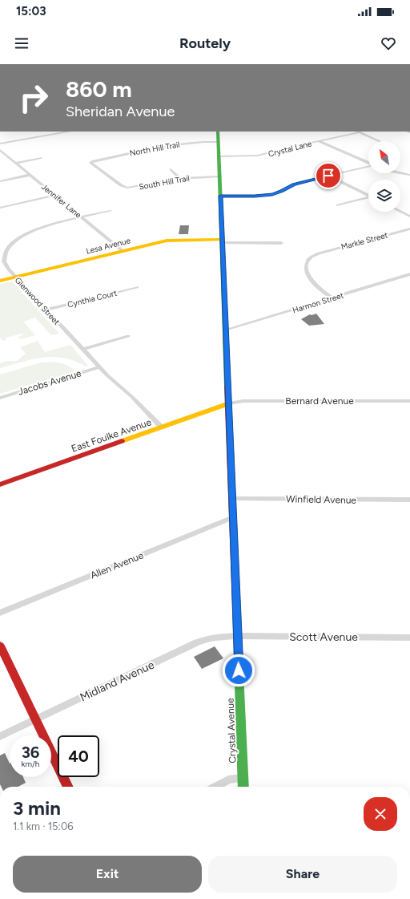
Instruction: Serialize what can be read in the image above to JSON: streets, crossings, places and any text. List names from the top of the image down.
{
  "streets": {
    "street": [
      "North Hill Trail",
      "Crystal Lane",
      "South Hill Trail",
      "Jennifer Lane",
      "Markle Street",
      "Lesa Avenue",
      "Cynthia Court",
      "Glenwood Street",
      "Harmon Street",
      "Jacobs Avenue",
      "Bernard Avenue",
      "East Foulke Avenue",
      "Winfield Avenue",
      "Allen Avenue",
      "Scott Avenue",
      "Midland Avenue",
      "Crystal Avenue"
    ]
  },
  "crossings": [
    ["North Hill Trail", "South Hill Trail"],
    ["North Hill Trail", "Crystal Avenue"],
    ["Crystal Lane", "Crystal Avenue"],
    ["South Hill Trail", "Crystal Avenue"],
    ["Jennifer Lane", "Lesa Avenue"],
    ["Jennifer Lane", "Glenwood Street"],
    ["Markle Street", "Harmon Street"],
    ["Lesa Avenue", "Glenwood Street"],
    ["Lesa Avenue", "Crystal Avenue"],
    ["Cynthia Court", "Glenwood Street"],
    ["Glenwood Street", "Jacobs Avenue"],
    ["Glenwood Street", "East Foulke Avenue"],
    ["Harmon Street", "Crystal Avenue"],
    ["Bernard Avenue", "East Foulke Avenue"],
    ["Bernard Avenue", "Crystal Avenue"],
    ["East Foulke Avenue", "Crystal Avenue"],
    ["Winfield Avenue", "Crystal Avenue"],
    ["Allen Avenue", "Crystal Avenue"],
    ["Scott Avenue", "Midland Avenue"],
    ["Scott Avenue", "Crystal Avenue"],
    ["Midland Avenue", "Crystal Avenue"]
  ],
  "north": "top left",
  "page": {
    "status": "15:03",
    "header": "Routely",
    "turn": ["860 m", "Sheridan Avenue"],
    "speed": "36 km/h",
    "limit": "40",
    "heading": ["3 min", "1.1 km · 15:06"],
    "buttons": ["Exit", "Share"]
  }
}
